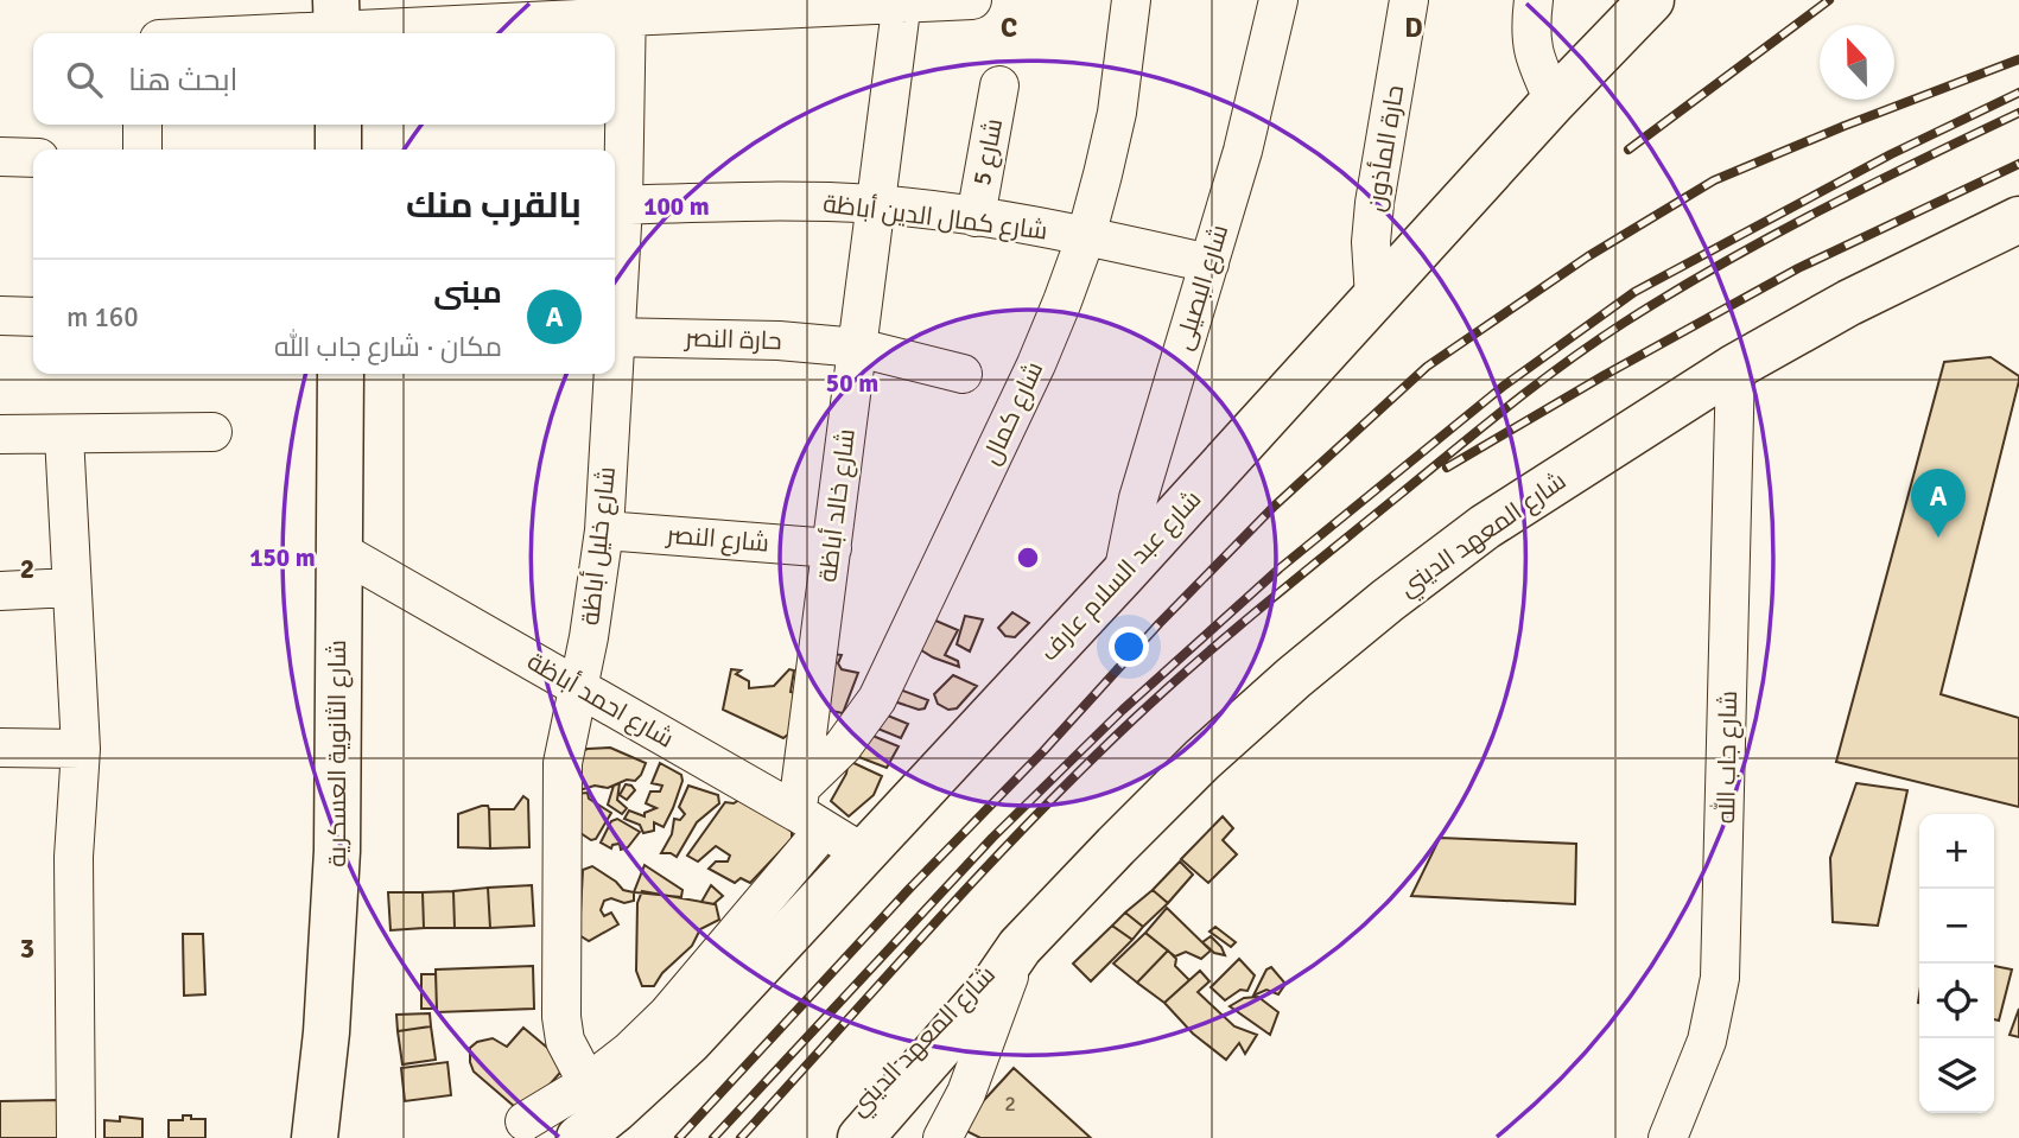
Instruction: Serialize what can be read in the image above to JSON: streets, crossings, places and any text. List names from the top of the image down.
{
  "streets": {
    "main road": ["شارع المعهد الديني", "شارع عبد السلام عارف", "شارع الثانوية العسكرية"],
    "street": [
      "حارة المأذون",
      "شارع 5",
      "شارع كمال الدين أباظة",
      "شارع البصيلى",
      "حارة النصر",
      "شارع كمال",
      "شارع خالد أباظة",
      "شارع النصر",
      "شارع خليل أباظة",
      "شارع احمد أباظة",
      "شارع جاب الله"
    ]
  },
  "crossings": [
    ["حارة المأذون", "شارع عبد السلام عارف"],
    ["شارع 5", "شارع كمال الدين أباظة"],
    ["شارع كمال الدين أباظة", "شارع البصيلى"],
    ["شارع كمال الدين أباظة", "شارع كمال"],
    ["شارع كمال الدين أباظة", "شارع خالد أباظة"],
    ["شارع كمال الدين أباظة", "شارع خليل أباظة"],
    ["شارع البصيلى", "شارع عبد السلام عارف"],
    ["حارة النصر", "شارع خالد أباظة"],
    ["شارع كمال", "شارع خالد أباظة"],
    ["شارع كمال", "شارع احمد أباظة"],
    ["شارع خالد أباظة", "شارع النصر"],
    ["شارع خالد أباظة", "شارع احمد أباظة"],
    ["شارع المعهد الديني", "شارع جاب الله"],
    ["شارع النصر", "شارع خليل أباظة"],
    ["شارع خليل أباظة", "شارع احمد أباظة"],
    ["شارع عبد السلام عارف", "شارع احمد أباظة"],
    ["شارع احمد أباظة", "شارع الثانوية العسكرية"]
  ],
  "house_numbers": ["2"],
  "north": "top",
  "page": {
    "search": "ابحث هنا",
    "heading": "بالقرب منك",
    "list": [
      {
        "mark": "A",
        "name": "مبنى",
        "note": "مكان · شارع جاب الله",
        "value": "160 m"
      }
    ],
    "pins": "A",
    "map_buttons": ["+", "−"]
  },
  "grid": {
    "columns": ["C", "D"],
    "rows": ["2", "3"]
  },
  "rings": ["100 m", "50 m", "150 m"]
}
